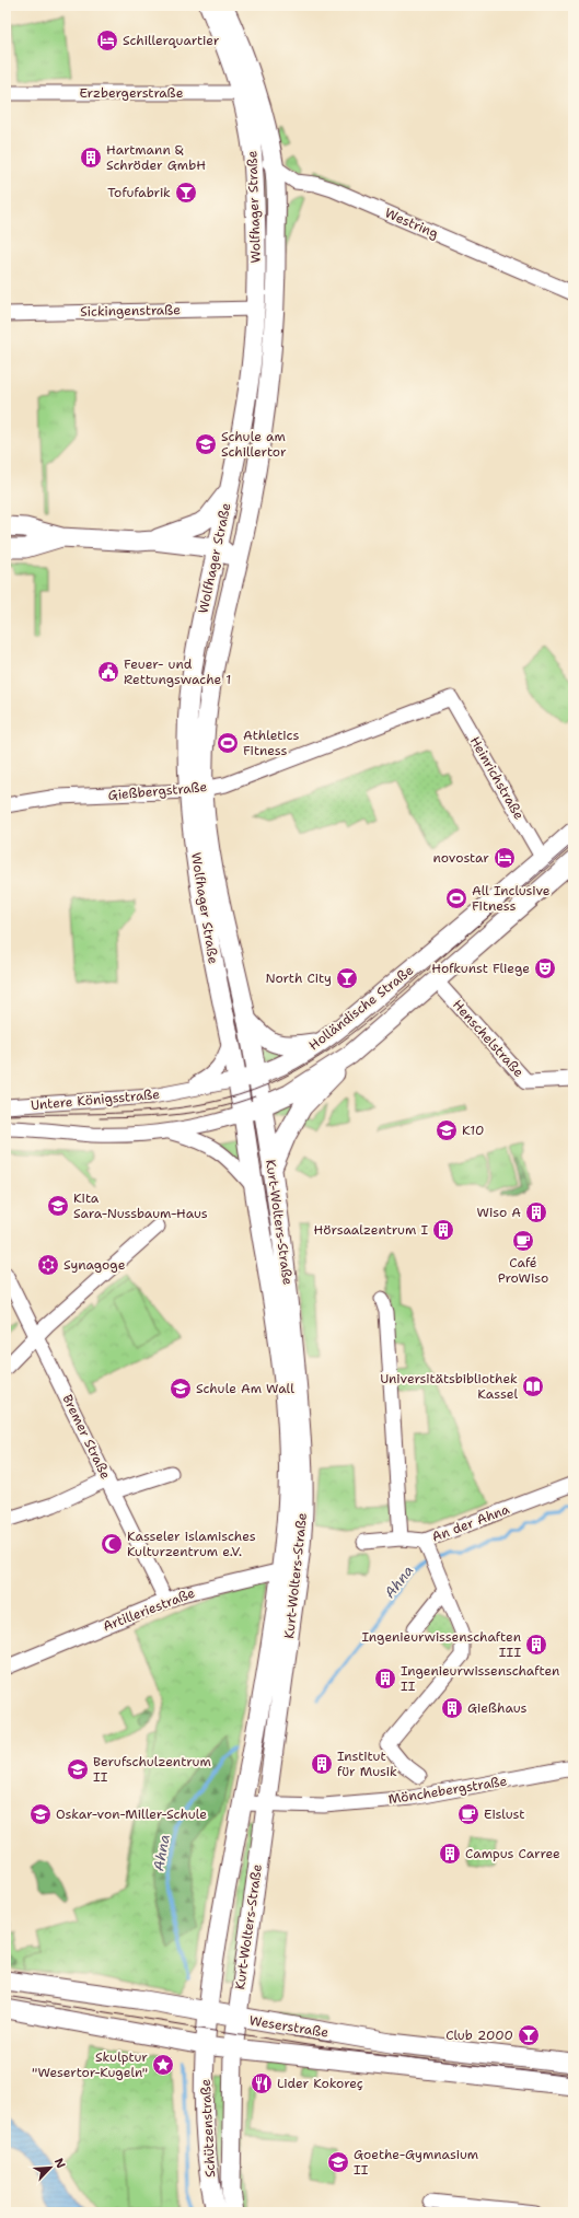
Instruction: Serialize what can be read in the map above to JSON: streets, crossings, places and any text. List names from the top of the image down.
{
  "streets": {
    "main road": [
      "Wolfhager Straße",
      "Holländische Straße",
      "Untere Königsstraße",
      "Kurt-Wolters-Straße",
      "Weserstraße",
      "Schützenstraße"
    ],
    "street": [
      "Erzbergerstraße",
      "Westring",
      "Sickingenstraße",
      "Heinrichstraße",
      "Gießbergstraße",
      "Henschelstraße",
      "Bremer Straße",
      "An der Ahna",
      "Artilleriestraße",
      "Mönchebergstraße"
    ]
  },
  "crossings": [
    ["Erzbergerstraße", "Wolfhager Straße"],
    ["Wolfhager Straße", "Westring"],
    ["Wolfhager Straße", "Sickingenstraße"],
    ["Wolfhager Straße", "Gießbergstraße"],
    ["Wolfhager Straße", "Holländische Straße"],
    ["Wolfhager Straße", "Untere Königsstraße"],
    ["Wolfhager Straße", "Kurt-Wolters-Straße"],
    ["Heinrichstraße", "Gießbergstraße"],
    ["Heinrichstraße", "Holländische Straße"],
    ["Holländische Straße", "Henschelstraße"],
    ["Holländische Straße", "Untere Königsstraße"],
    ["Holländische Straße", "Kurt-Wolters-Straße"],
    ["Untere Königsstraße", "Kurt-Wolters-Straße"],
    ["Kurt-Wolters-Straße", "Artilleriestraße"],
    ["Kurt-Wolters-Straße", "Mönchebergstraße"],
    ["Kurt-Wolters-Straße", "Weserstraße"],
    ["Kurt-Wolters-Straße", "Schützenstraße"],
    ["Bremer Straße", "Artilleriestraße"],
    ["Weserstraße", "Schützenstraße"]
  ],
  "water": ["Ahna"],
  "places": {
    "hotel": ["Schillerquartier", "novostar"],
    "building": [
      "Hartmann & Schröder GmbH",
      "Wiso A",
      "Hörsaalzentrum I",
      "Ingenieurwissenschaften III",
      "Ingenieurwissenschaften II",
      "Gießhaus",
      "Institut für Musik",
      "Campus Carree"
    ],
    "bar": ["Tofufabrik", "North City", "Club 2000"],
    "school or university": [
      "Schule am Schillertor",
      "K10",
      "Kita Sara-Nussbaum-Haus",
      "Schule Am Wall",
      "Berufschulzentrum II",
      "Oskar-von-Miller-Schule",
      "Goethe-Gymnasium II"
    ],
    "public building": ["Feuer- und Rettungswache 1"],
    "sports": ["Athletics Fitness", "All Inclusive Fitness"],
    "theatre": ["Hofkunst Fliege"],
    "cafe": ["Café ProWiso", "Eislust"],
    "synagogue": ["Synagoge"],
    "library": ["Universitätsbibliothek Kassel"],
    "mosque": ["Kasseler islamisches Kulturzentrum e.V."],
    "place": ["Skulptur \"Wesertor-Kugeln\""],
    "restaurant": ["Lider Kokoreç"]
  },
  "north": "top right"
}
